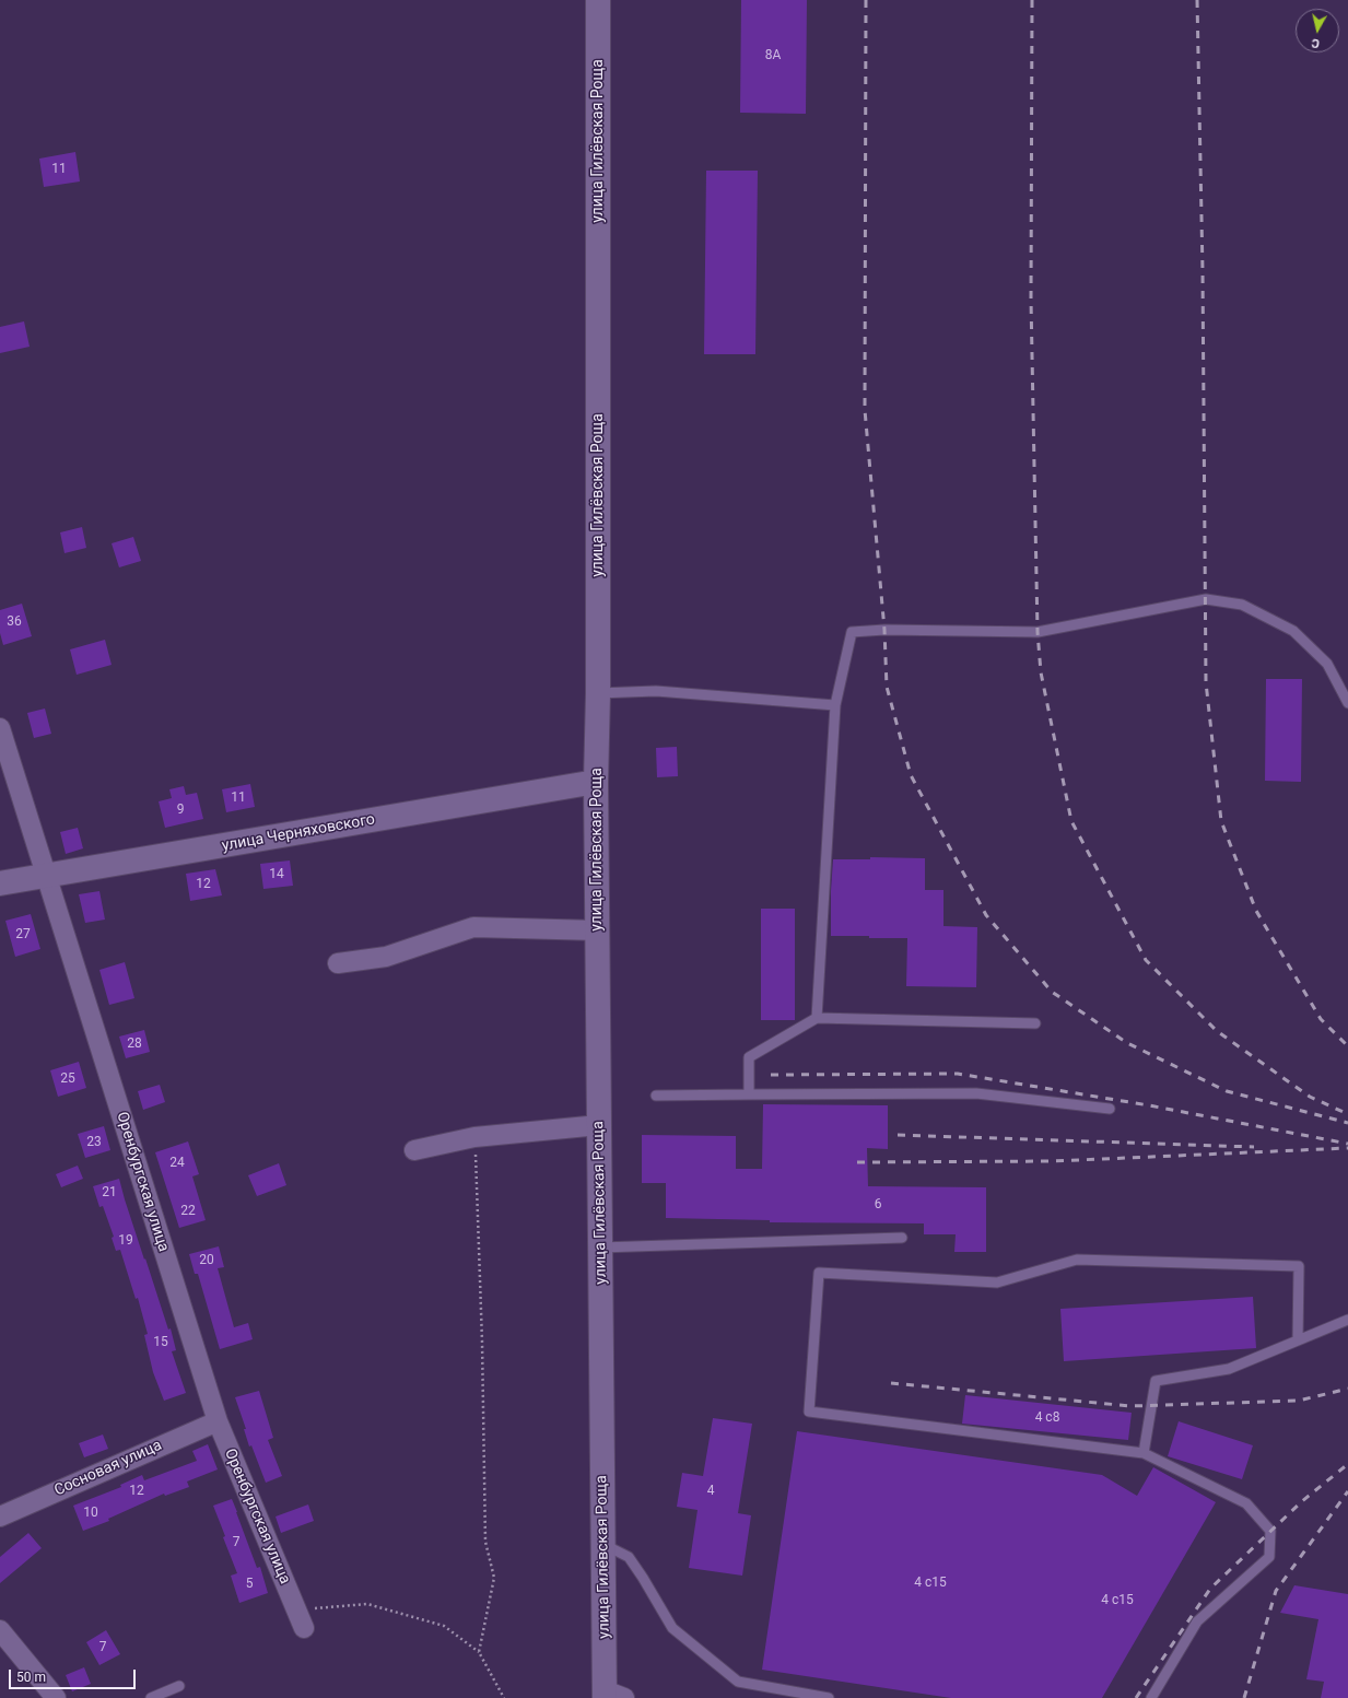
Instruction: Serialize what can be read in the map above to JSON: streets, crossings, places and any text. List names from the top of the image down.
{
  "streets": {
    "street": [
      "улица Гилёвская Роща",
      "улица Черняховского",
      "Оренбургская улица",
      "Сосновая улица"
    ]
  },
  "crossings": [
    ["улица Гилёвская Роща", "улица Черняховского"],
    ["улица Черняховского", "Оренбургская улица"],
    ["Оренбургская улица", "Сосновая улица"]
  ],
  "house_numbers": [
    "8А",
    "11",
    "36",
    "11",
    "9",
    "14",
    "12",
    "27",
    "28",
    "25",
    "23",
    "24",
    "21",
    "6",
    "22",
    "19",
    "20",
    "15",
    "4 с8",
    "12",
    "4",
    "10",
    "7",
    "4 с15",
    "5",
    "4 с15",
    "7"
  ],
  "scale_bar": "50 m",
  "north": "bottom"
}
